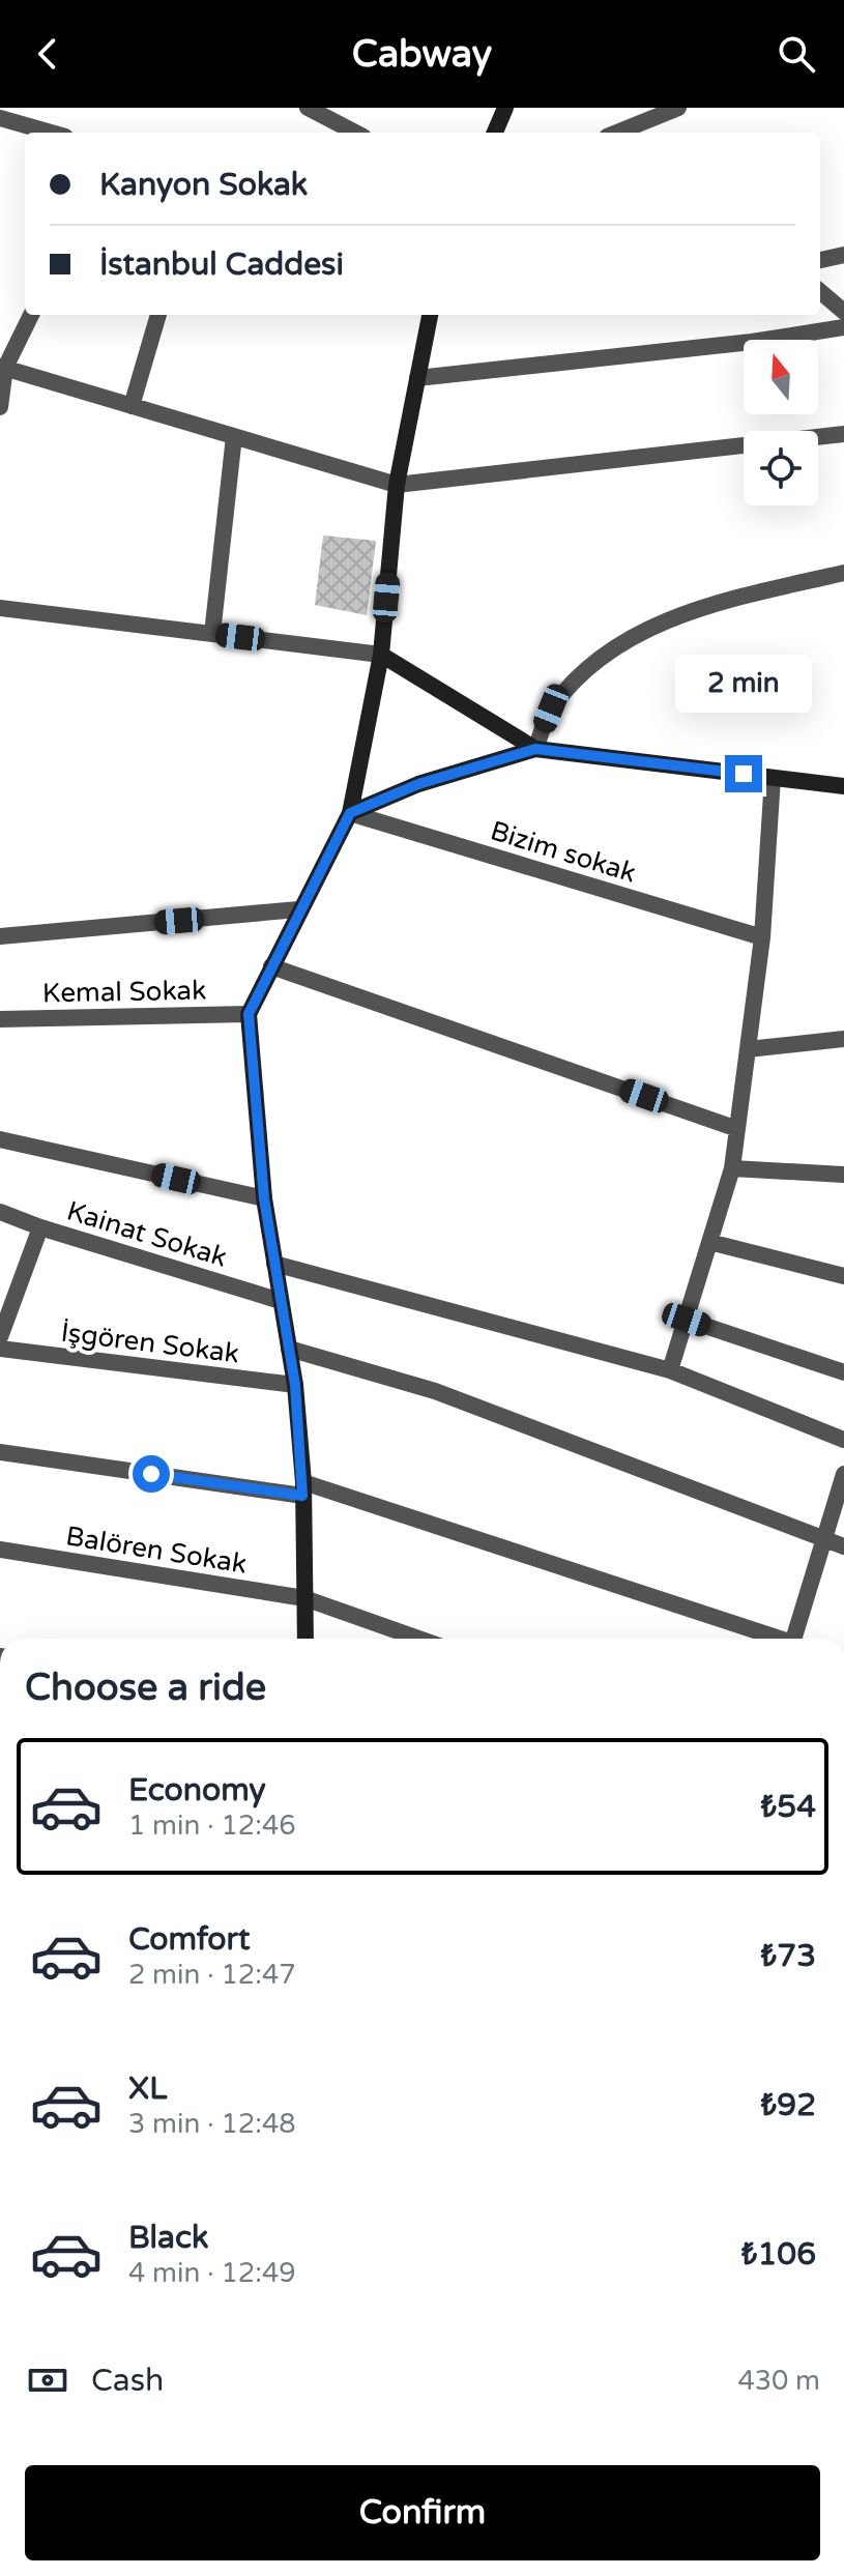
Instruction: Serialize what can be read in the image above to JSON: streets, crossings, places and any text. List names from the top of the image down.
{
  "streets": {
    "street": [
      "Bizim sokak",
      "Kemal Sokak",
      "Kainat Sokak",
      "İşgören Sokak",
      "Balören Sokak"
    ]
  },
  "north": "top",
  "page": {
    "header": "Cabway",
    "banner": ["Kanyon Sokak", "İstanbul Caddesi"],
    "bubble": "2 min",
    "heading": "Choose a ride",
    "list": [
      {
        "name": "Economy",
        "note": "1 min · 12:46",
        "value": "₺54"
      },
      {
        "name": "Comfort",
        "note": "2 min · 12:47",
        "value": "₺73"
      },
      {
        "name": "XL",
        "note": "3 min · 12:48",
        "value": "₺92"
      },
      {
        "name": "Black",
        "note": "4 min · 12:49",
        "value": "₺106"
      }
    ],
    "pay": ["Cash", "430 m"],
    "buttons": "Confirm"
  }
}
